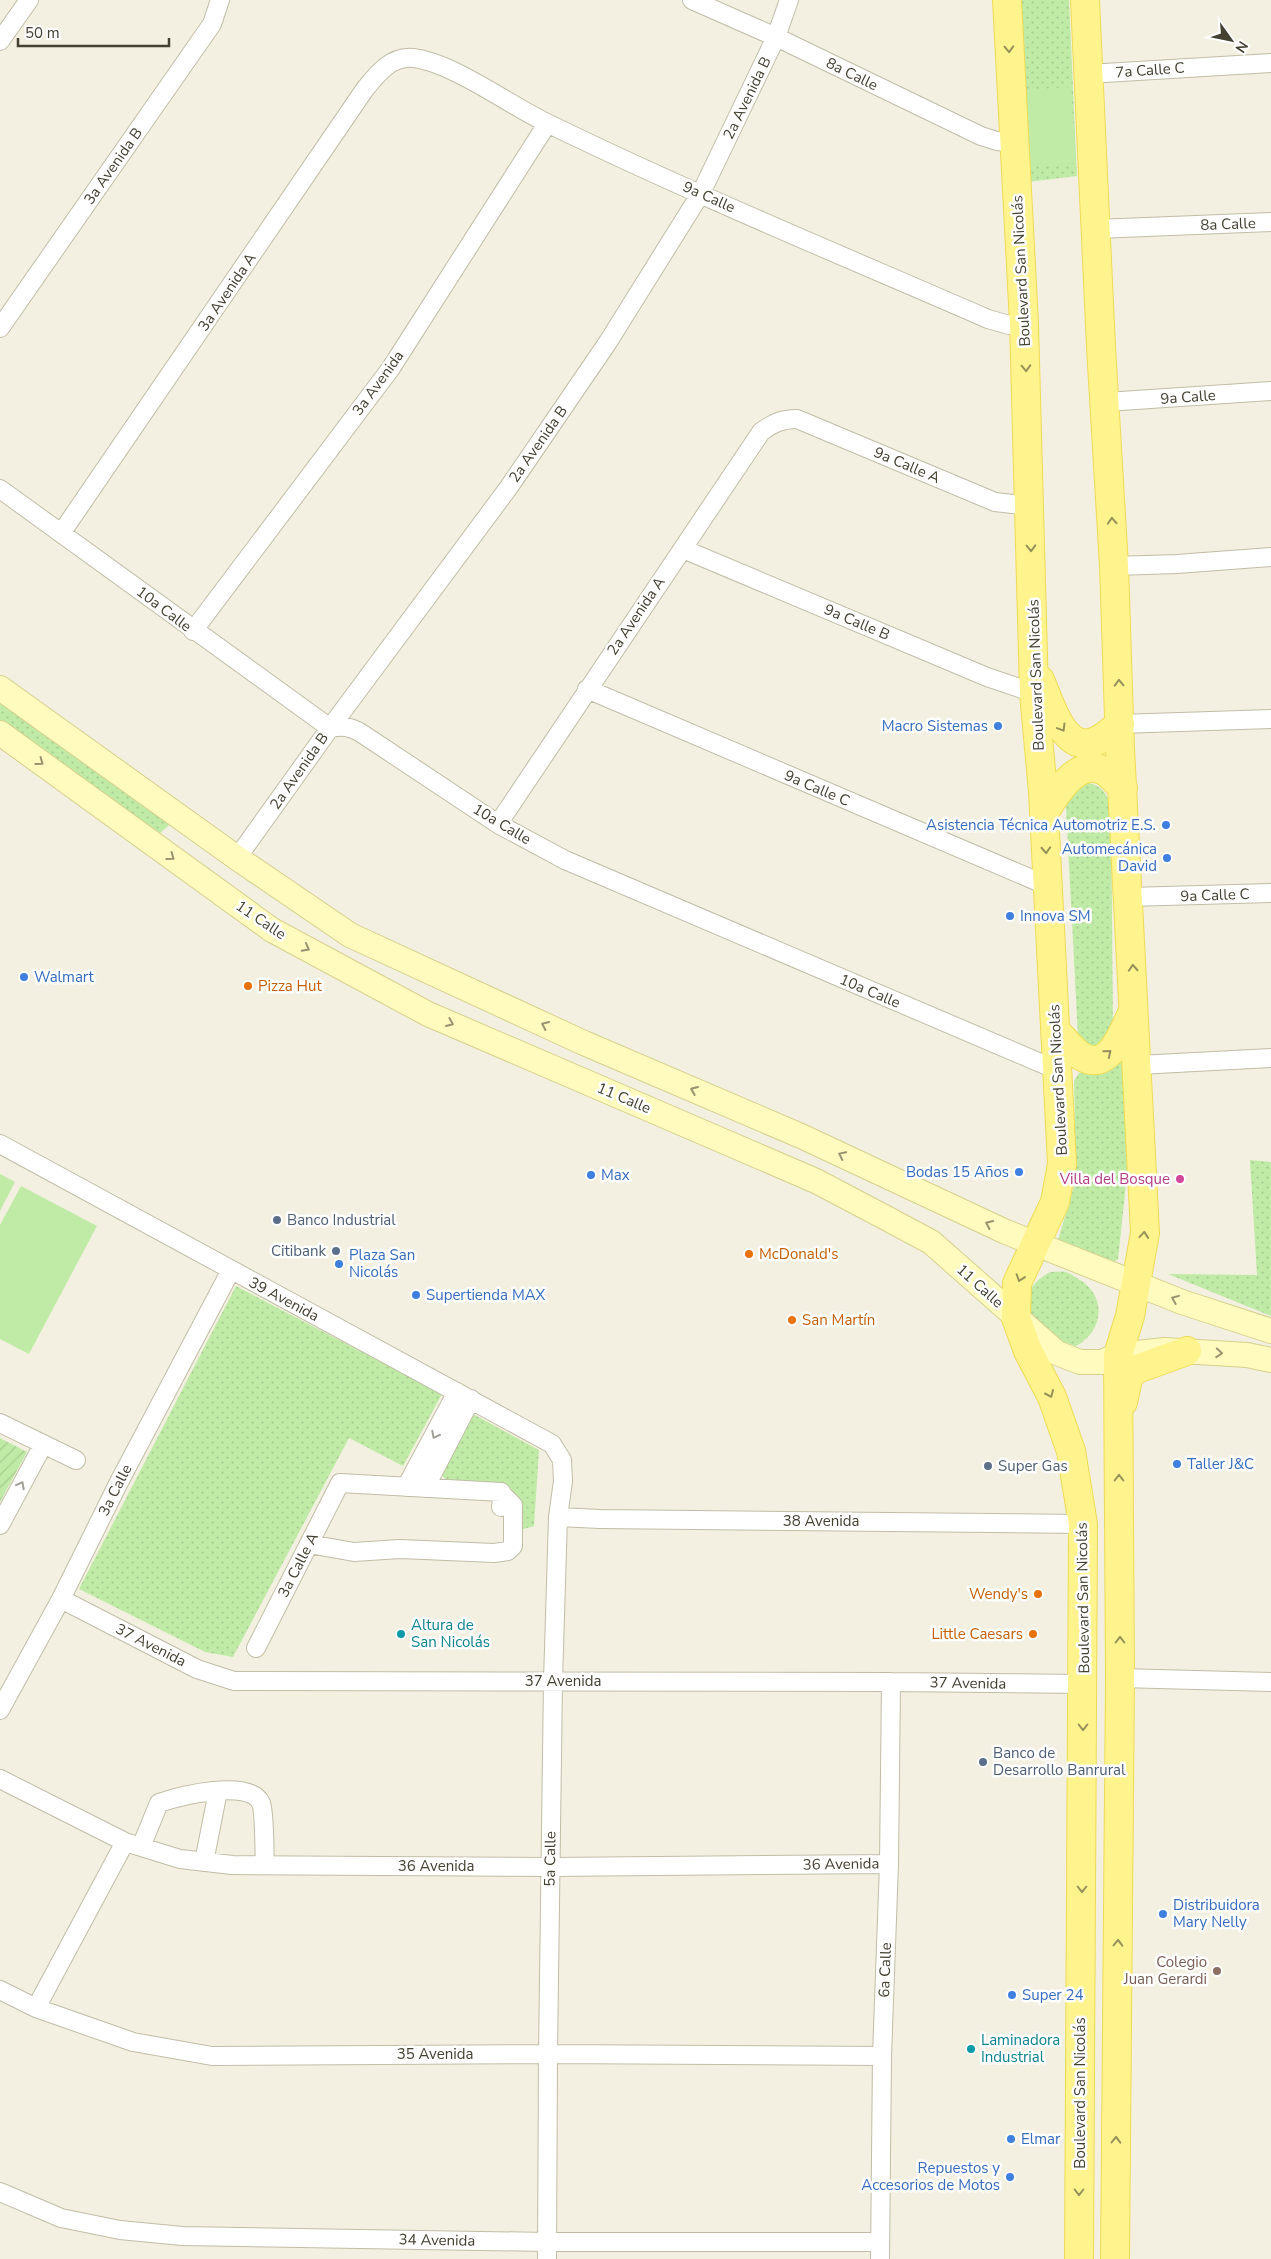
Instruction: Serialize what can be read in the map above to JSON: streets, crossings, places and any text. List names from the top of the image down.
{
  "streets": {
    "main road": ["Boulevard San Nicolás", "11 Calle"],
    "street": [
      "7a Calle C",
      "8a Calle",
      "2a Avenida B",
      "3a Avenida B",
      "9a Calle",
      "3a Avenida A",
      "3a Avenida",
      "9a Calle A",
      "10a Calle",
      "2a Avenida A",
      "9a Calle B",
      "9a Calle C",
      "39 Avenida",
      "3a Calle",
      "38 Avenida",
      "3a Calle A",
      "37 Avenida",
      "5a Calle",
      "36 Avenida",
      "6a Calle",
      "35 Avenida",
      "34 Avenida"
    ]
  },
  "crossings": [
    ["8a Calle", "2a Avenida B"],
    ["8a Calle", "Boulevard San Nicolás"],
    ["2a Avenida B", "9a Calle"],
    ["2a Avenida B", "10a Calle"],
    ["9a Calle", "Boulevard San Nicolás"],
    ["9a Calle", "3a Avenida A"],
    ["9a Calle", "3a Avenida"],
    ["Boulevard San Nicolás", "9a Calle A"],
    ["Boulevard San Nicolás", "10a Calle"],
    ["Boulevard San Nicolás", "9a Calle B"],
    ["Boulevard San Nicolás", "9a Calle C"],
    ["Boulevard San Nicolás", "11 Calle"],
    ["Boulevard San Nicolás", "38 Avenida"],
    ["Boulevard San Nicolás", "37 Avenida"],
    ["3a Avenida A", "10a Calle"],
    ["3a Avenida", "10a Calle"],
    ["9a Calle A", "2a Avenida A"],
    ["10a Calle", "2a Avenida A"],
    ["2a Avenida A", "9a Calle B"],
    ["2a Avenida A", "9a Calle C"],
    ["39 Avenida", "3a Calle"],
    ["39 Avenida", "5a Calle"],
    ["3a Calle", "37 Avenida"],
    ["38 Avenida", "5a Calle"],
    ["37 Avenida", "5a Calle"],
    ["37 Avenida", "6a Calle"],
    ["5a Calle", "36 Avenida"],
    ["5a Calle", "35 Avenida"],
    ["5a Calle", "34 Avenida"],
    ["36 Avenida", "6a Calle"],
    ["6a Calle", "35 Avenida"],
    ["6a Calle", "34 Avenida"]
  ],
  "places": [
    "Macro Sistemas",
    "Asistencia Técnica Automotriz E.S.",
    "Automecánica David",
    "Innova SM",
    "Walmart",
    "Pizza Hut",
    "Bodas 15 Años",
    "Max",
    "Villa del Bosque",
    "Banco Industrial",
    "Citibank",
    "McDonald's",
    "Plaza San Nicolás",
    "Supertienda MAX",
    "San Martín",
    "Taller J&C",
    "Super Gas",
    "Wendy's",
    "Altura de San Nicolás",
    "Little Caesars",
    "Banco de Desarrollo Banrural",
    "Distribuidora Mary Nelly",
    "Colegio Juan Gerardi",
    "Super 24",
    "Laminadora Industrial",
    "Elmar",
    "Repuestos y Accesorios de Motos"
  ],
  "scale_bar": "50 m",
  "north": "bottom right"
}
